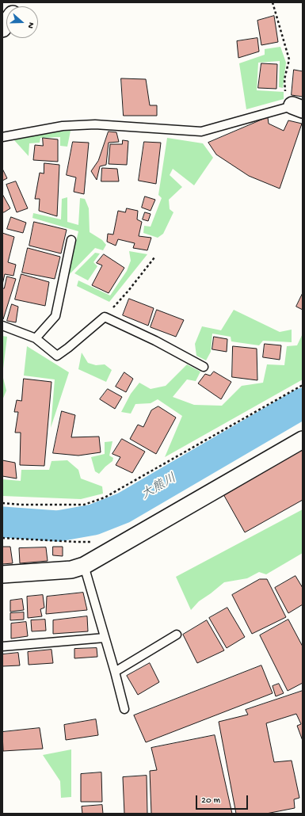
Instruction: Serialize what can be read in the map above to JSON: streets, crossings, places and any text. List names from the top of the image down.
{
  "water": ["大熊川"],
  "scale_bar": "20 m",
  "north": "right"
}
